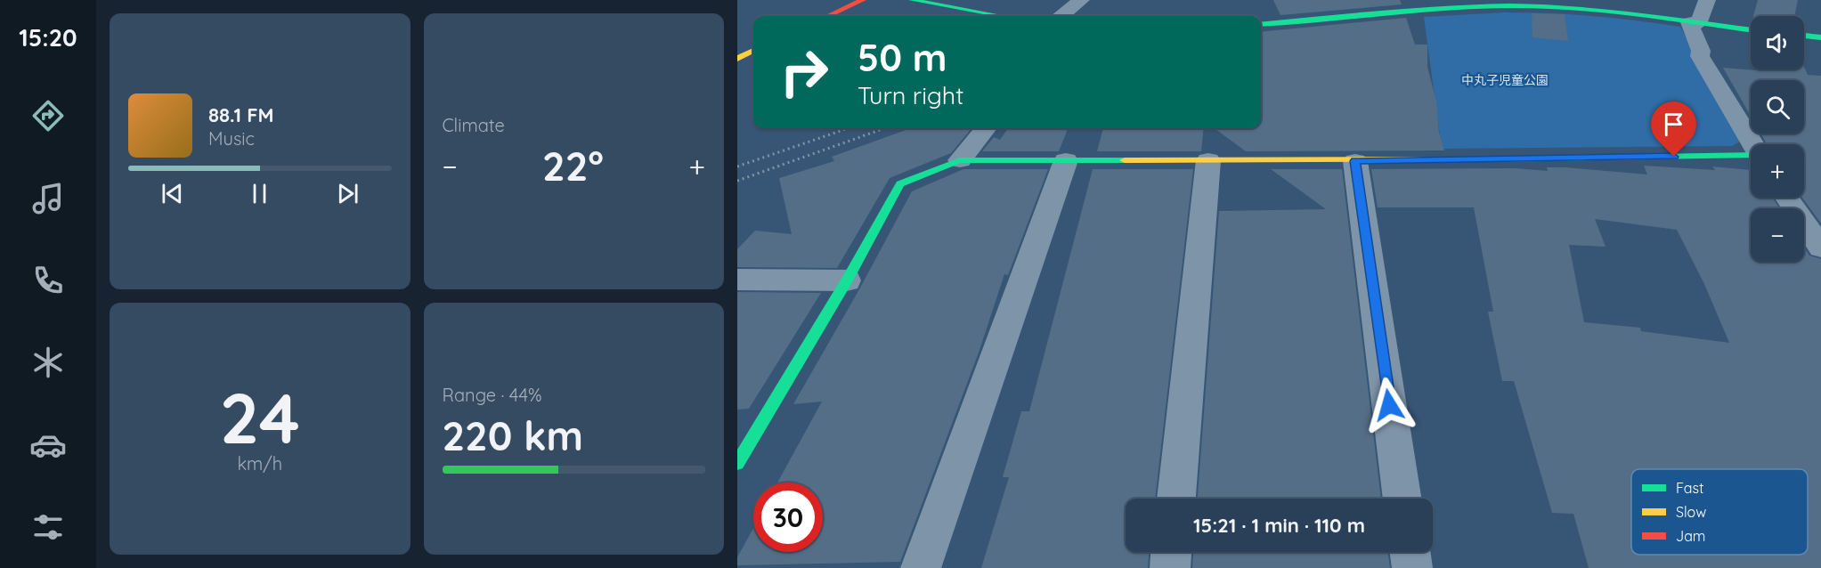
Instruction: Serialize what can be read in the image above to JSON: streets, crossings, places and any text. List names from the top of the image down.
{
  "parks": ["中丸子児童公園"],
  "legend": ["Fast", "Slow", "Jam"],
  "page": {
    "tabs": "15:20",
    "tile": [
      "Climate",
      ["24", "km/h"],
      ["Range · 44%", "220 km"]
    ],
    "map_buttons": ["+", "−"],
    "turn": ["50 m", "Turn right"],
    "song": ["88.1 FM", "Music"],
    "heat": ["−", "22°", "+"],
    "limit": "30",
    "trip": "15:21 · 1 min · 110 m"
  }
}
